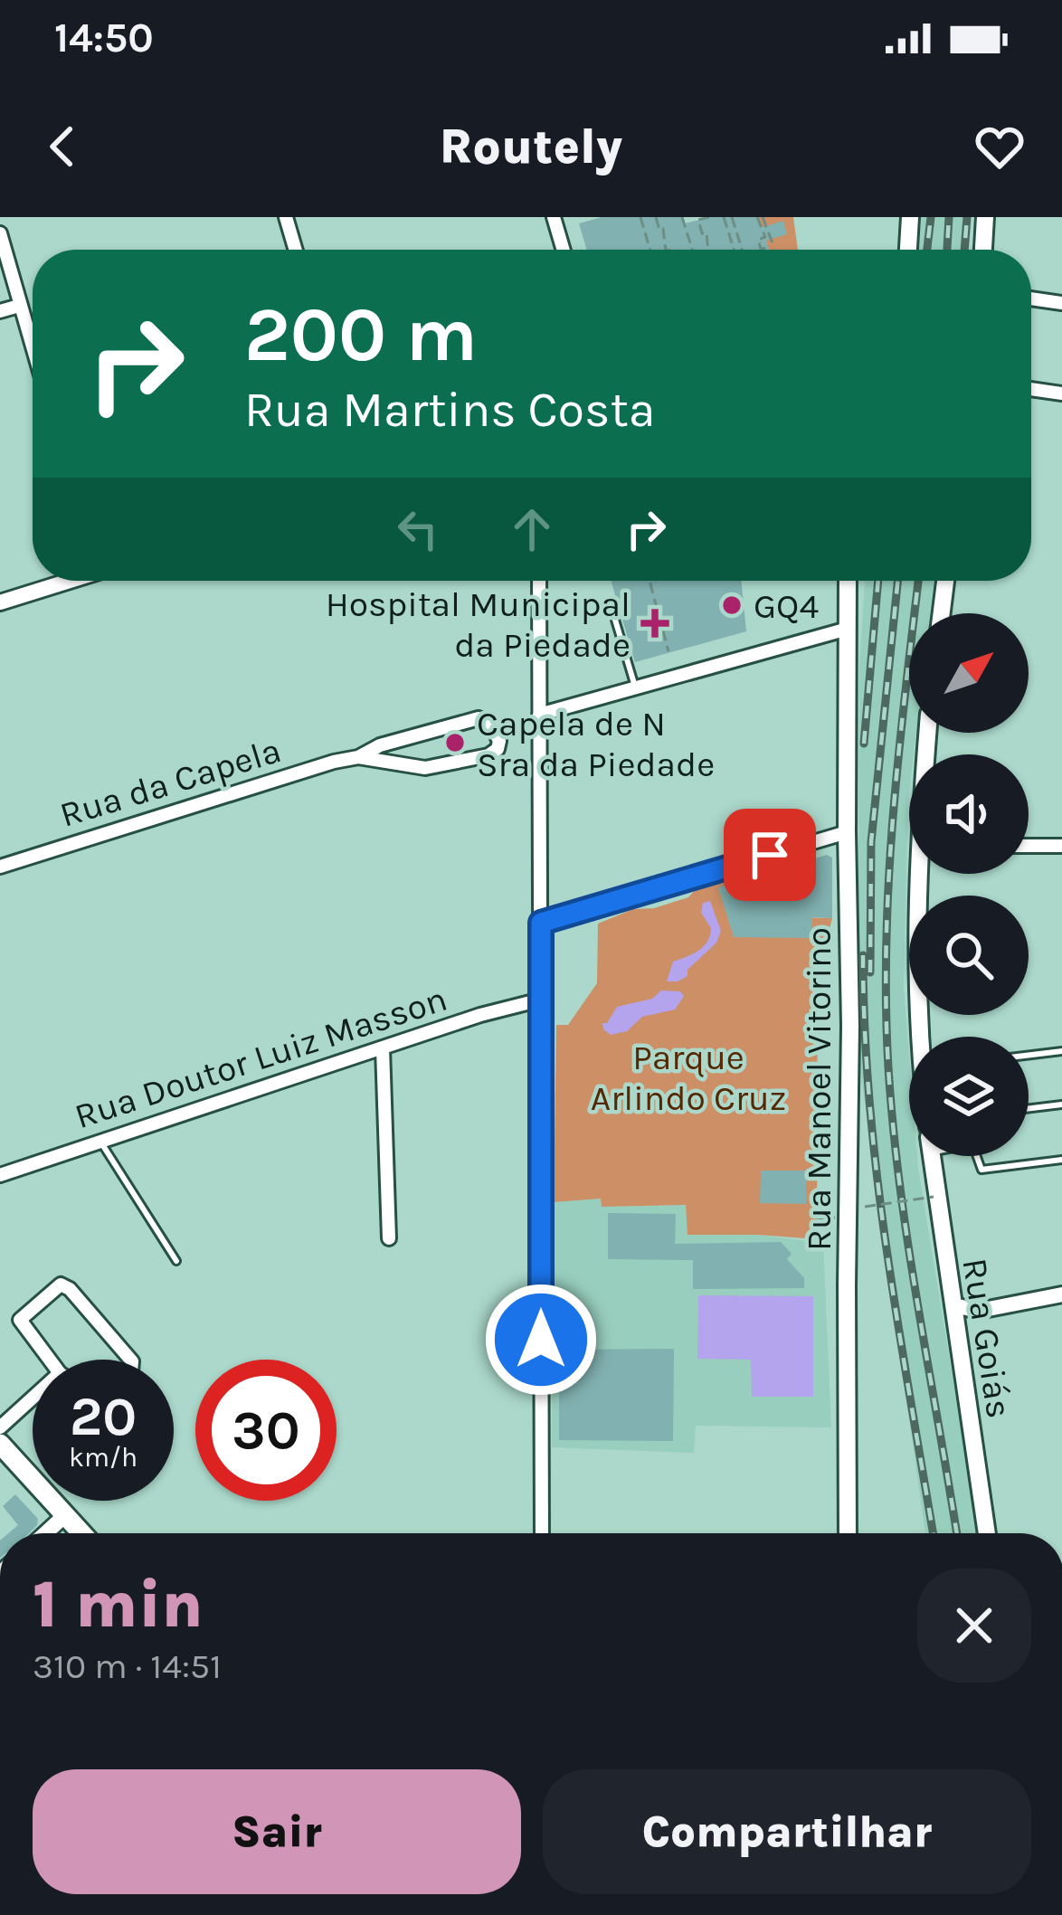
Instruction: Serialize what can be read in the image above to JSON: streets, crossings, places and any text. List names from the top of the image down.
{
  "streets": {
    "main road": ["Rua Manoel Vitorino", "Rua Goiás"],
    "street": ["Rua da Capela", "Rua Doutor Luiz Masson"]
  },
  "parks": ["Parque Arlindo Cruz"],
  "places": {
    "other": ["GQ4", "Capela de N Sra da Piedade"],
    "health": ["Hospital Municipal da Piedade"]
  },
  "north": "top right",
  "page": {
    "status": "14:50",
    "header": "Routely",
    "turn": ["200 m", "Rua Martins Costa"],
    "speed": "20 km/h",
    "limit": "30",
    "heading": ["1 min", "310 m · 14:51"],
    "buttons": ["Sair", "Compartilhar"]
  }
}
